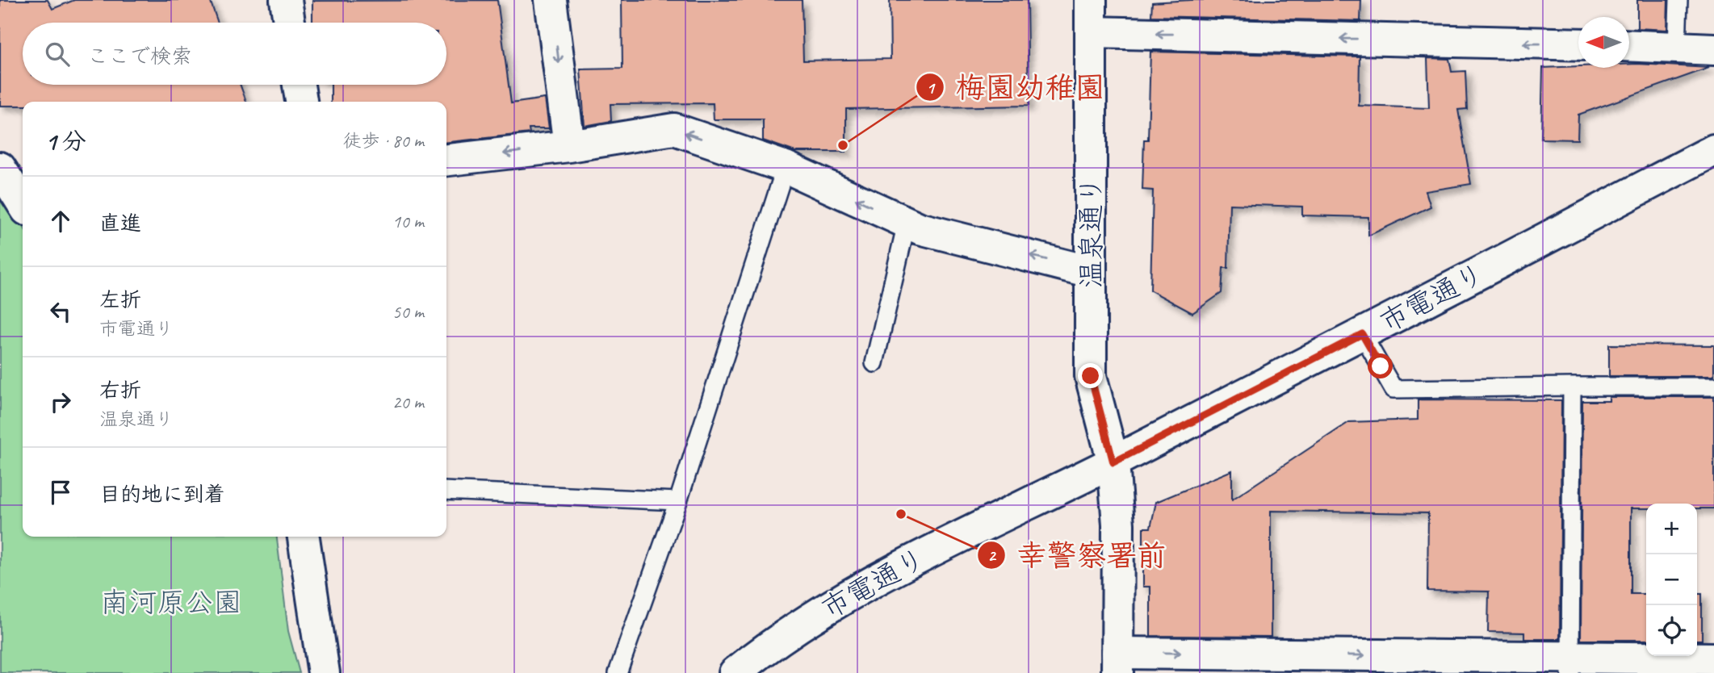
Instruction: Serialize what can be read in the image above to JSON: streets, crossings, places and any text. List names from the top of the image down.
{
  "streets": {
    "street": ["温泉通り", "市電通り"]
  },
  "crossings": [
    ["温泉通り", "市電通り"]
  ],
  "parks": ["南河原公園"],
  "places": ["梅園幼稚園", "幸警察署前"],
  "north": "left",
  "page": {
    "search": "ここで検索",
    "heading": ["1 分", "徒歩 · 80 m"],
    "list": [
      ["直進", "10 m"],
      ["左折", "市電通り", "50 m"],
      ["右折", "温泉通り", "20 m"],
      "目的地に到着"
    ],
    "map_buttons": ["+", "−"]
  }
}
